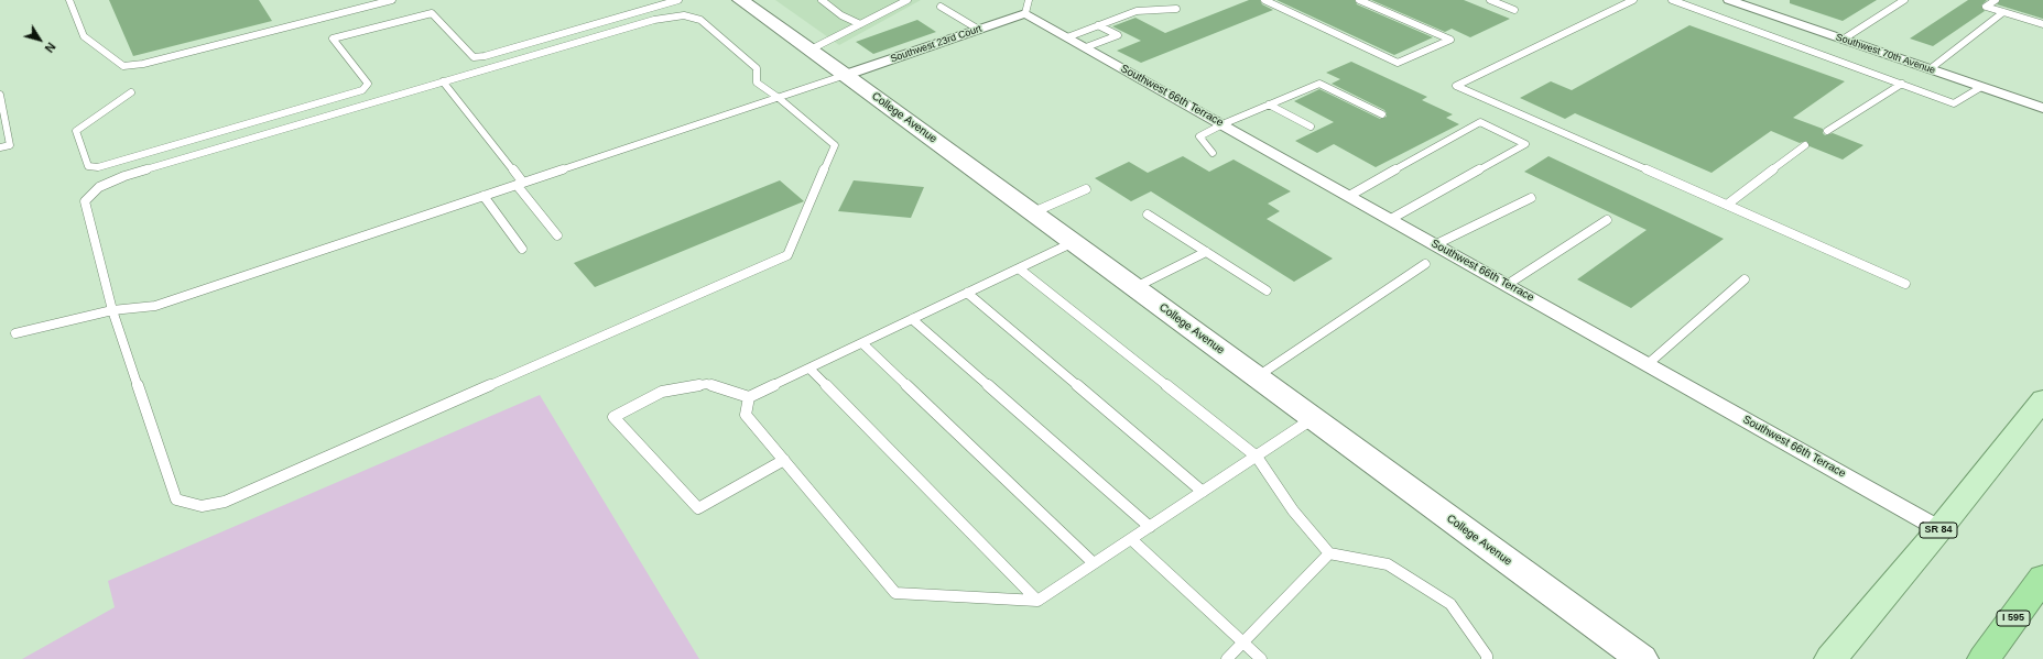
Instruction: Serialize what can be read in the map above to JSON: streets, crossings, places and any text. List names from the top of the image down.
{
  "streets": {
    "highway": ["I 595"],
    "main road": ["SR 84"],
    "street": [
      "Southwest 23rd Court",
      "Southwest 70th Avenue",
      "Southwest 66th Terrace",
      "College Avenue"
    ]
  },
  "crossings": [
    ["Southwest 23rd Court", "Southwest 66th Terrace"],
    ["Southwest 23rd Court", "College Avenue"],
    ["Southwest 66th Terrace", "SR 84"]
  ],
  "north": "bottom right"
}
